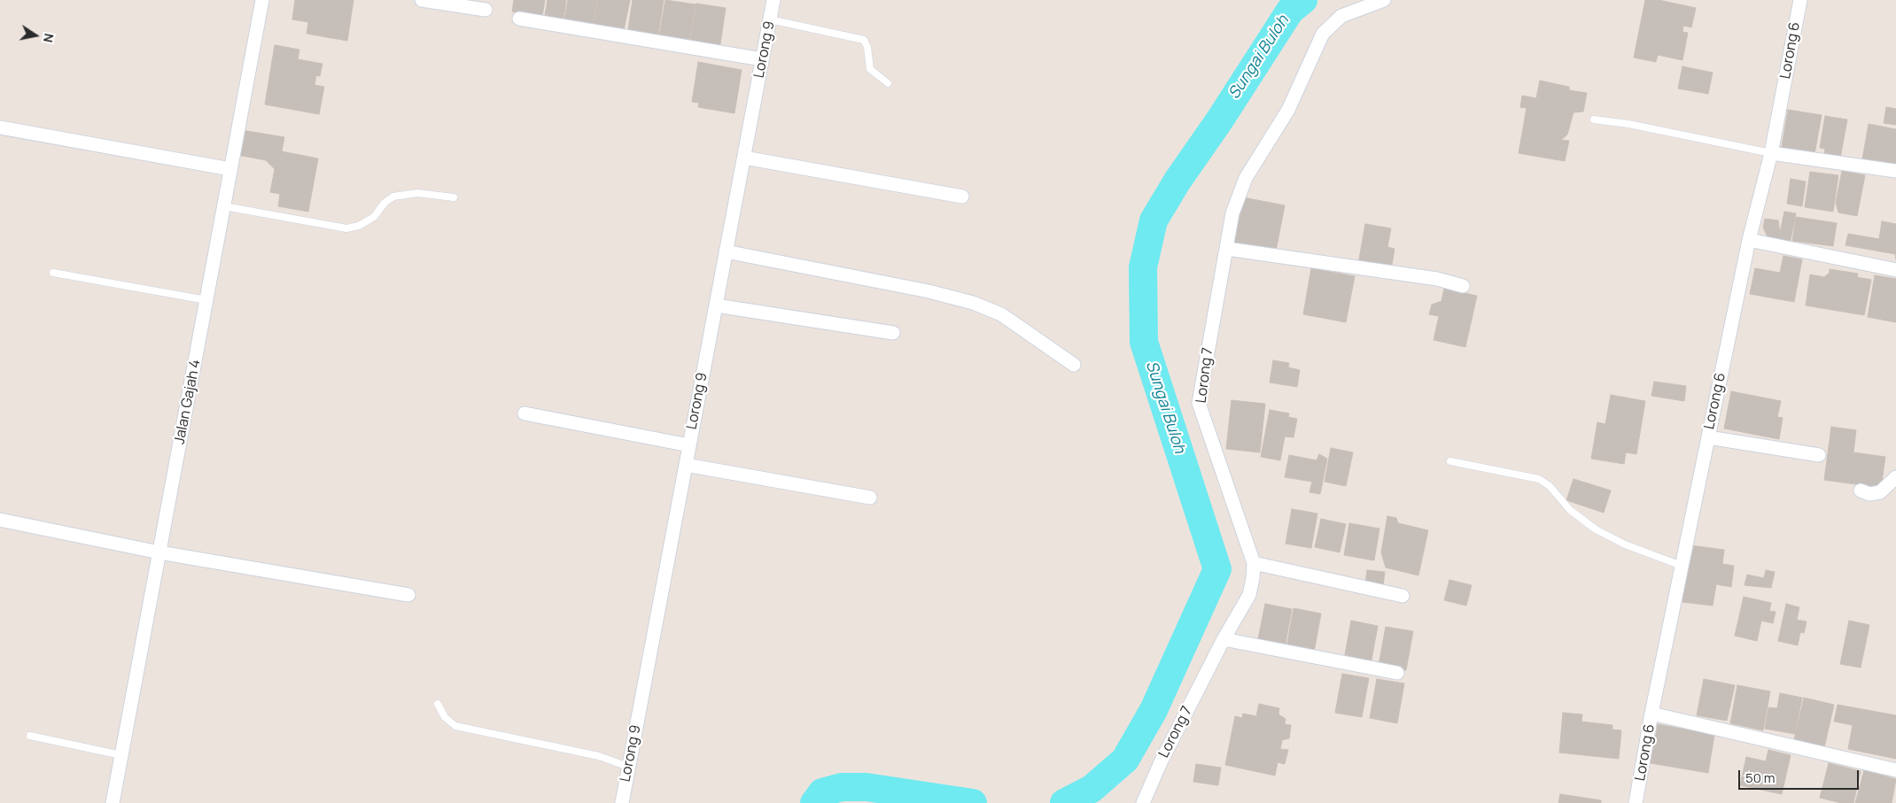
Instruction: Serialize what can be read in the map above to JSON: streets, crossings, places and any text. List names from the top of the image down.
{
  "streets": {
    "street": [
      "Lorong 9",
      "Lorong 6",
      "Lorong 7",
      "Jalan Gajah 4"
    ]
  },
  "water": ["Sungai Buloh"],
  "scale_bar": "50 m",
  "north": "right"
}
